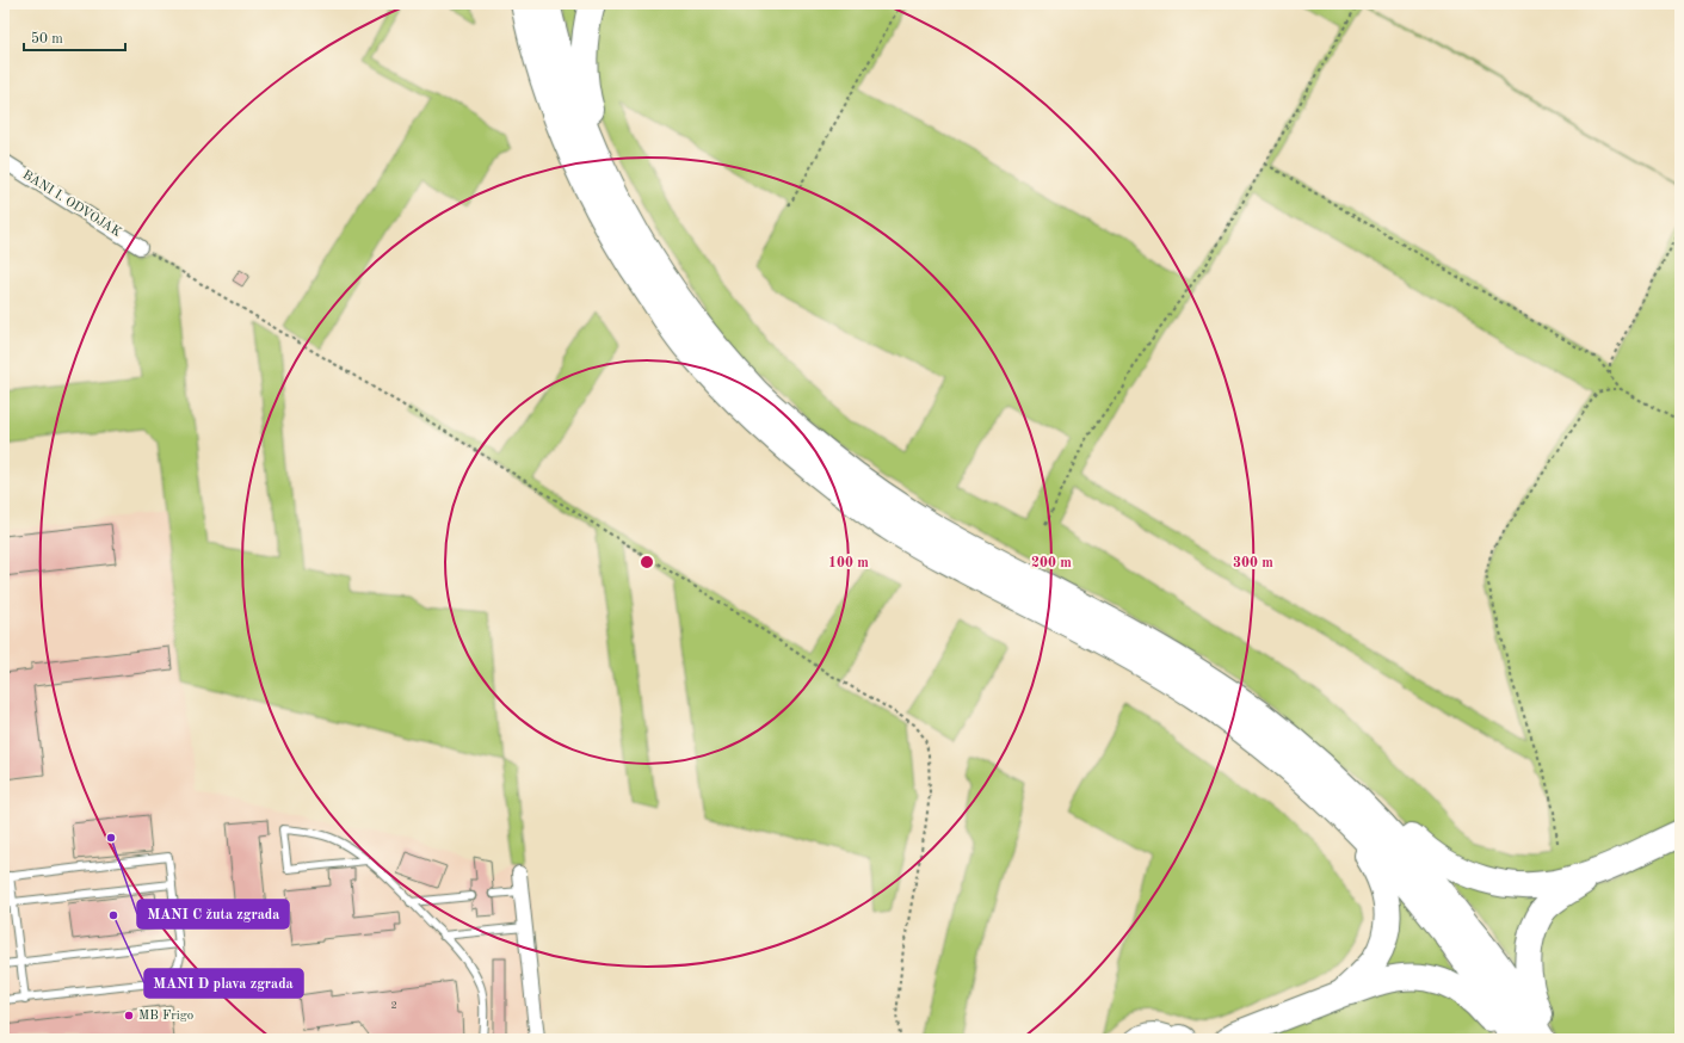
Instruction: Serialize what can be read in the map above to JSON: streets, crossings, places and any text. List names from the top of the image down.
{
  "streets": {
    "street": ["BANI I. ODVOJAK"]
  },
  "places": ["MANI C žuta zgrada", "MANI D plava zgrada", "MB Frigo"],
  "house_numbers": ["2"],
  "scale_bar": "50 m",
  "rings": ["100 m", "200 m", "300 m"]
}
